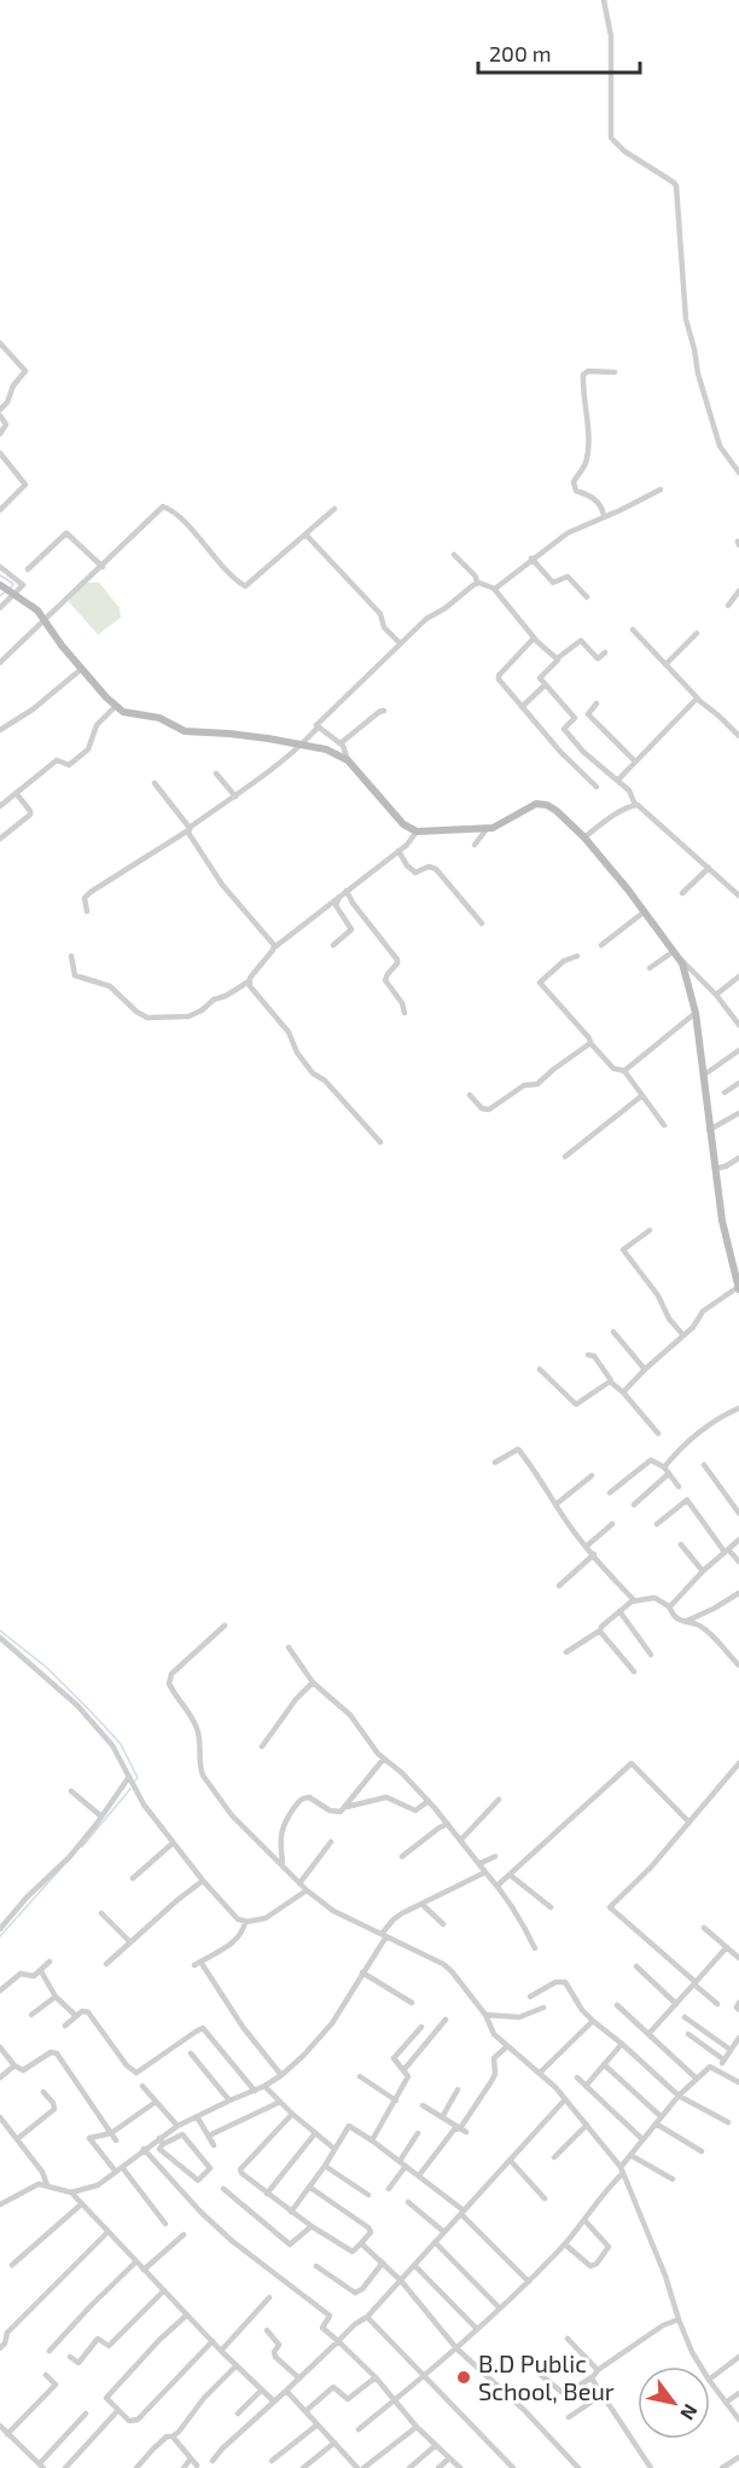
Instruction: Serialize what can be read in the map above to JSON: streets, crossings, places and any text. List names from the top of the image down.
{
  "places": ["B.D Public School, Beur"],
  "scale_bar": "200 m",
  "north": "bottom right"
}
